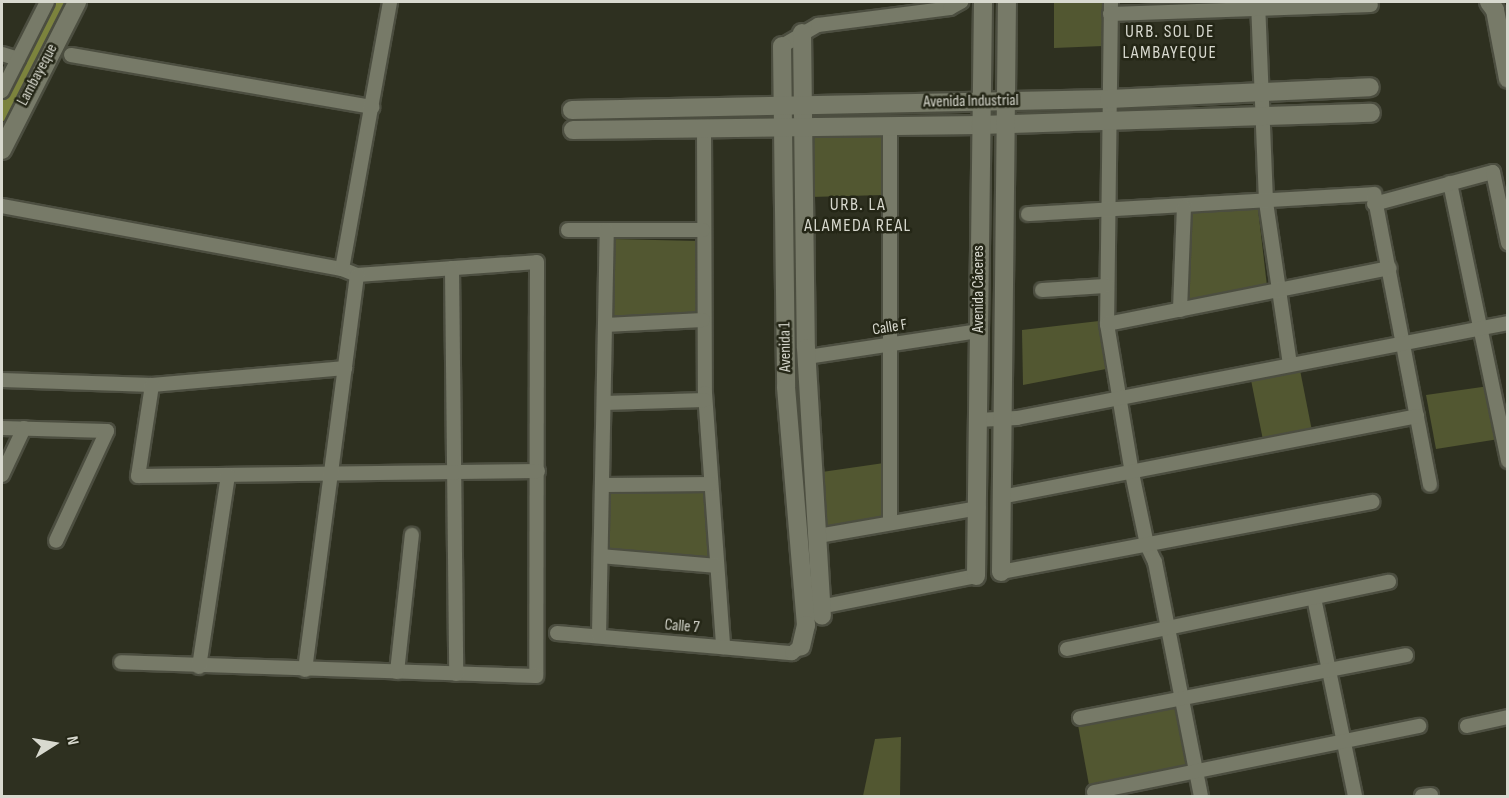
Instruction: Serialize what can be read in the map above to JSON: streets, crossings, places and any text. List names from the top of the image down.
{
  "streets": {
    "street": [
      "Lambayeque",
      "Avenida Industrial",
      "Avenida Cáceres",
      "Calle F",
      "Avenida 1",
      "Calle 7"
    ]
  },
  "crossings": [
    ["Avenida Industrial", "Avenida Cáceres"],
    ["Avenida Industrial", "Avenida 1"],
    ["Avenida Cáceres", "Calle F"],
    ["Calle F", "Avenida 1"],
    ["Avenida 1", "Calle 7"]
  ],
  "districts": ["URB. SOL DE LAMBAYEQUE", "URB. LA ALAMEDA REAL"],
  "north": "right"
}
